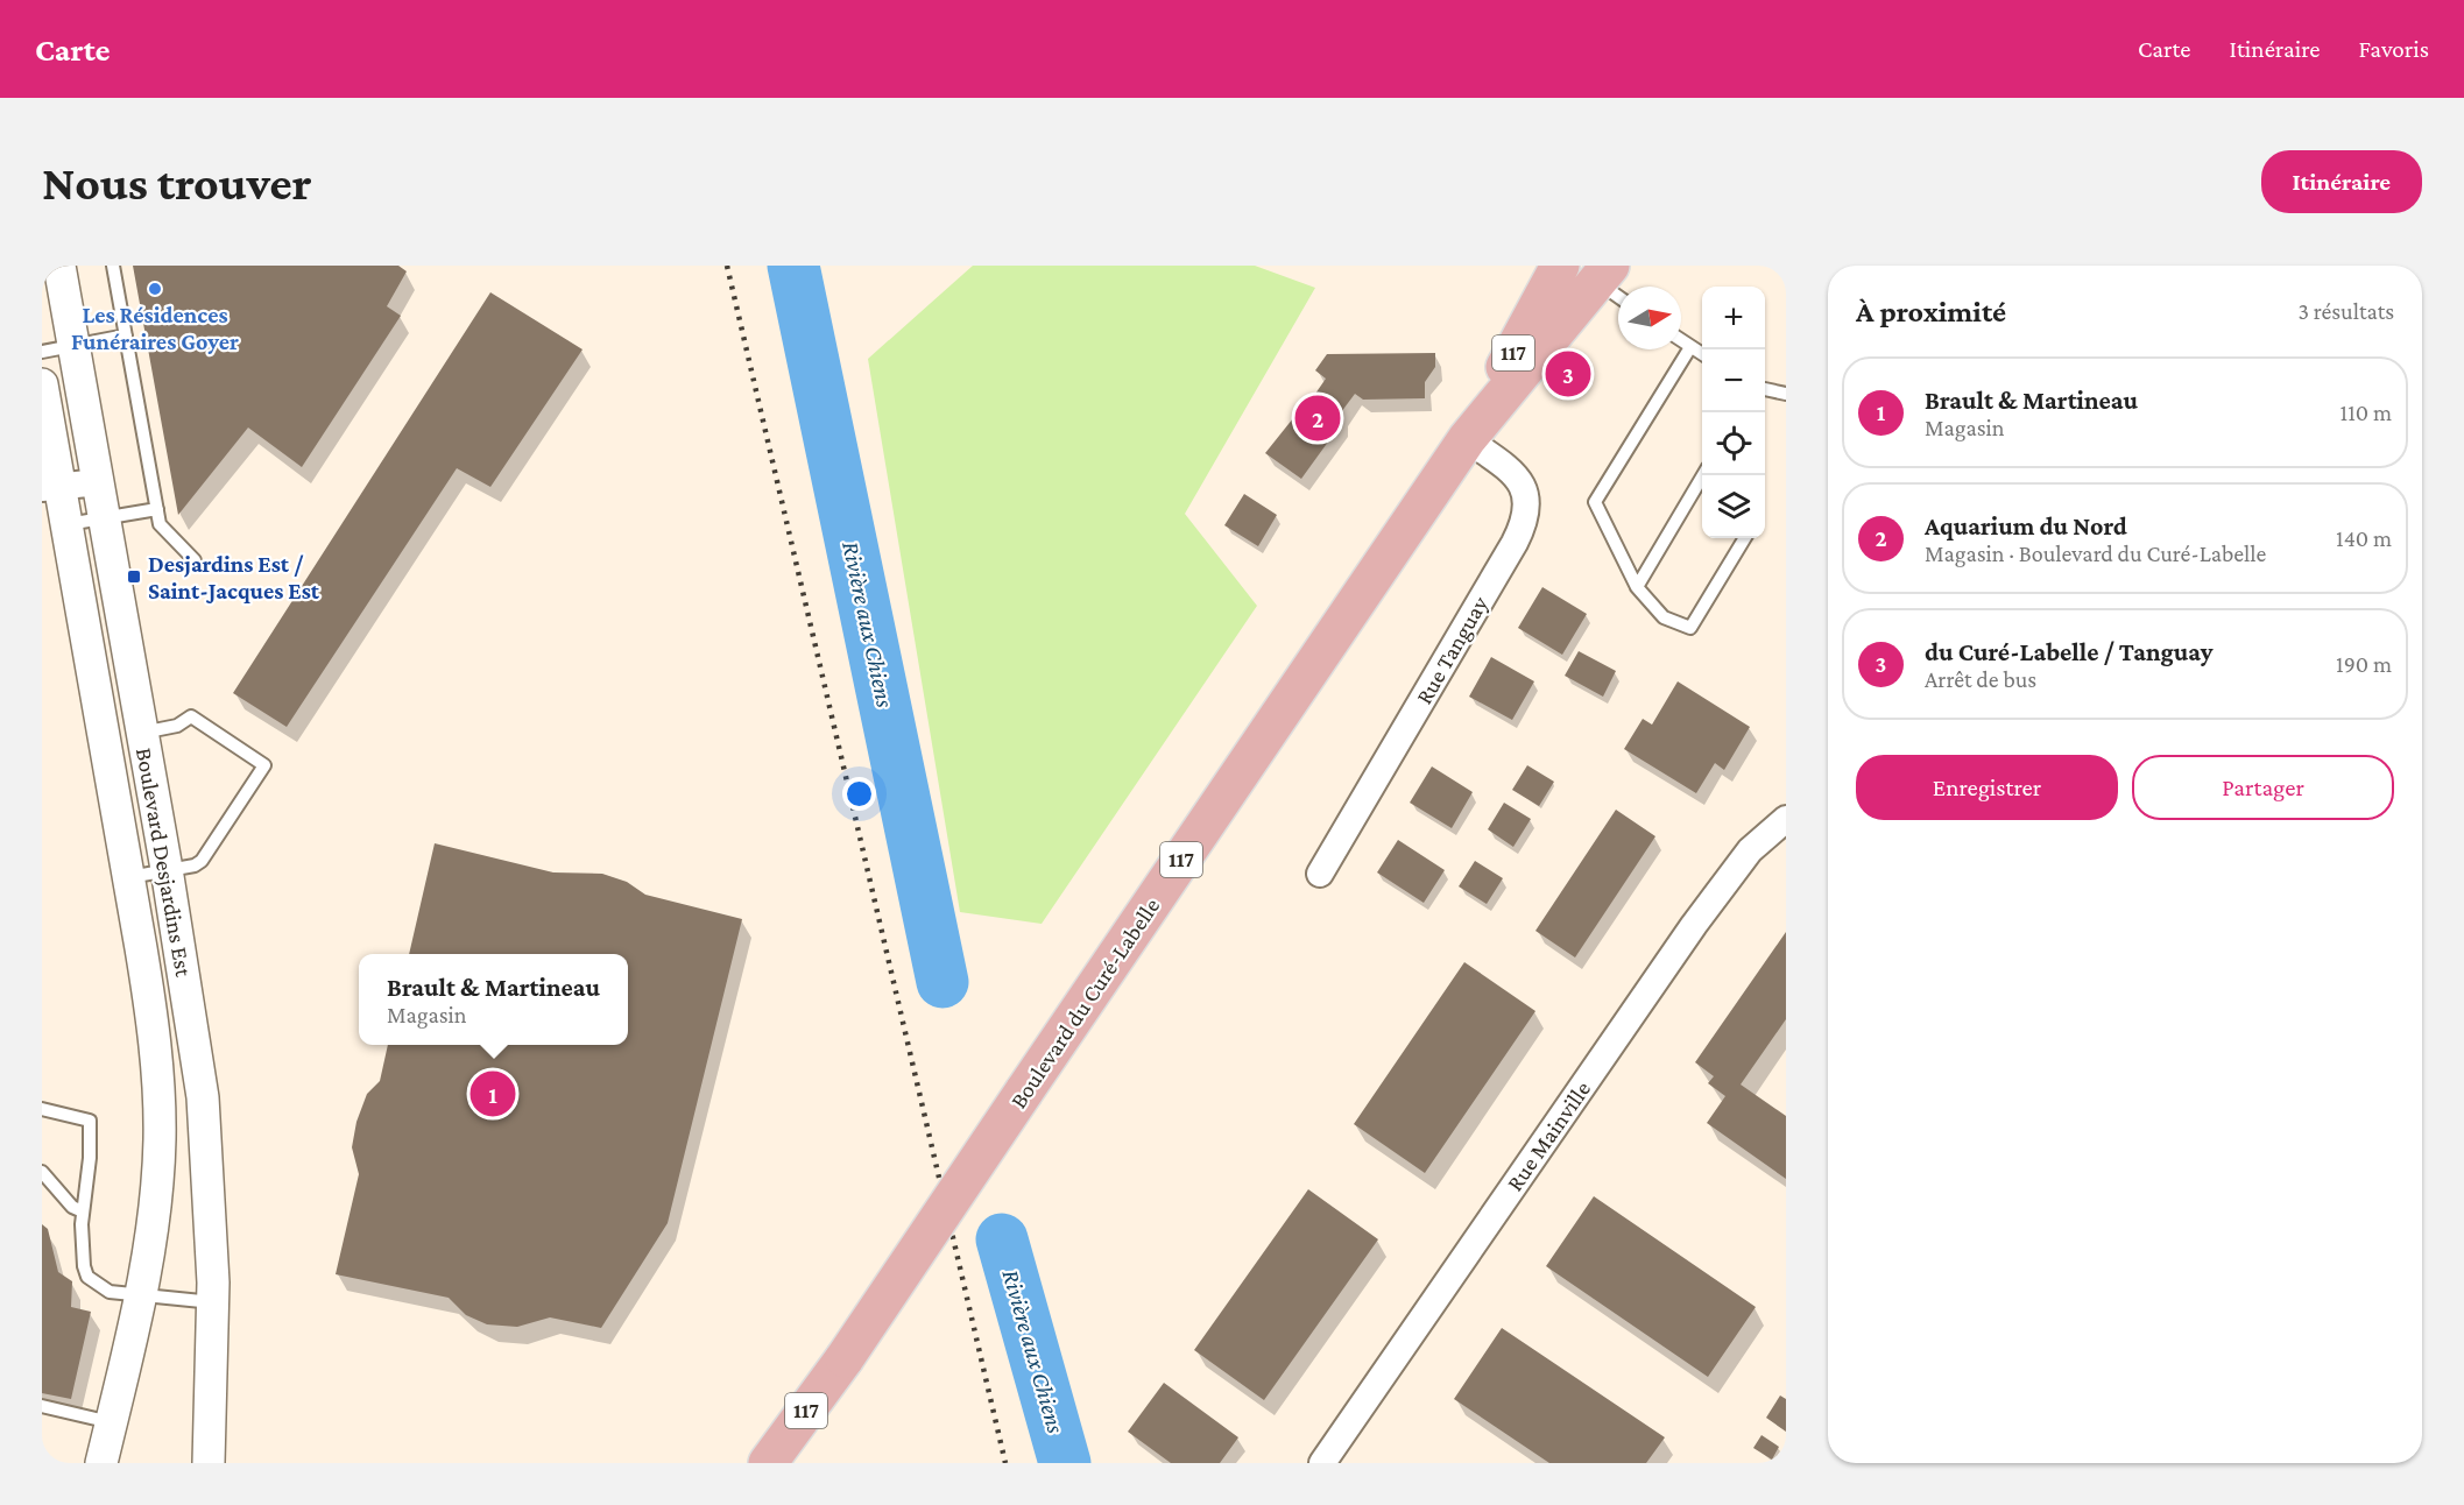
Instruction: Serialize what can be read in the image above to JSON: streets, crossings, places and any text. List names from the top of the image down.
{
  "streets": {
    "main road": ["117", "Boulevard du Curé-Labelle"],
    "street": ["Rue Tanguay", "Boulevard Desjardins Est", "Rue Mainville"]
  },
  "crossings": [
    ["Rue Tanguay", "Boulevard du Curé-Labelle"]
  ],
  "water": ["Rivière aux Chiens"],
  "places": {
    "other": ["Les Résidences Funéraires Goyer"],
    "transit": ["Desjardins Est / Saint-Jacques Est"]
  },
  "north": "right",
  "page": {
    "header": "Carte",
    "nav": ["Carte", "Itinéraire", "Favoris"],
    "buttons": [
      "Itinéraire",
      ["Enregistrer", "Partager"]
    ],
    "title": "Nous trouver",
    "heading": ["À proximité", "3 résultats"],
    "map_buttons": ["+", "−"],
    "pins": ["3", "2", "1"],
    "list": [
      {
        "mark": "1",
        "name": "Brault & Martineau",
        "note": "Magasin",
        "value": "110 m"
      },
      {
        "mark": "2",
        "name": "Aquarium du Nord",
        "note": "Magasin · Boulevard du Curé-Labelle",
        "value": "140 m"
      },
      {
        "mark": "3",
        "name": "du Curé-Labelle / Tanguay",
        "note": "Arrêt de bus",
        "value": "190 m"
      }
    ],
    "popup": ["Brault & Martineau", "Magasin"]
  }
}
